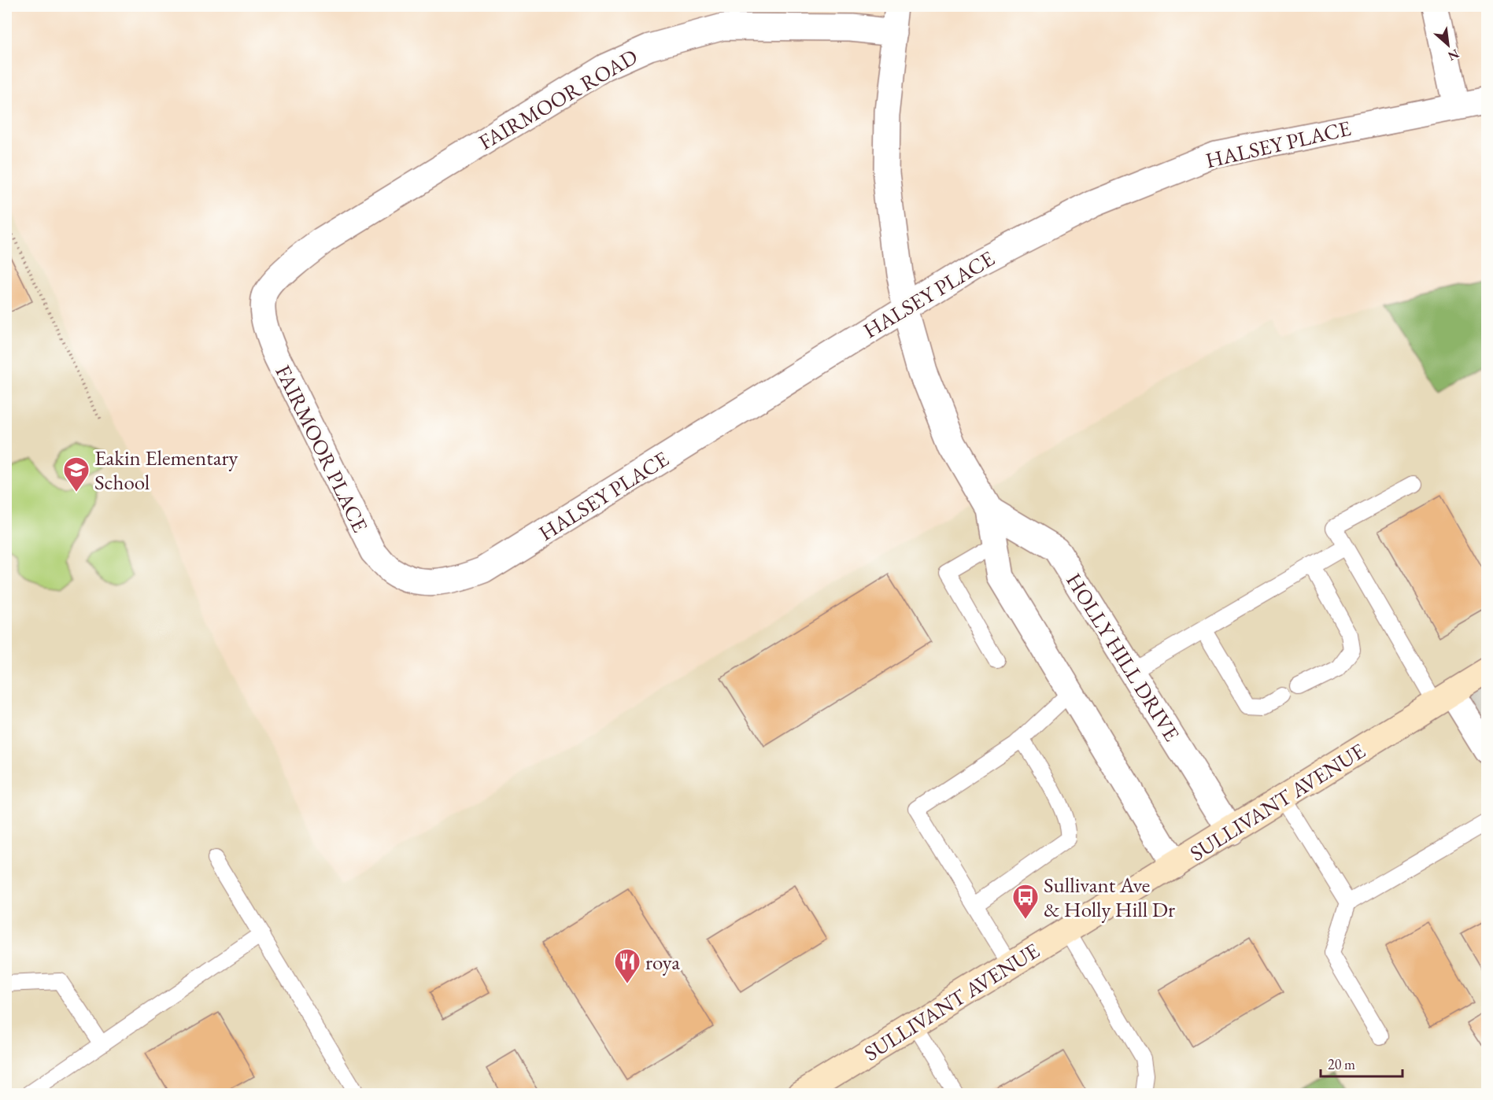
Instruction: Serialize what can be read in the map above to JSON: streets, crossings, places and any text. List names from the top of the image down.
{
  "streets": {
    "main road": ["SULLIVANT AVENUE"],
    "street": [
      "FAIRMOOR ROAD",
      "HALSEY PLACE",
      "FAIRMOOR PLACE",
      "HOLLY HILL DRIVE"
    ]
  },
  "crossings": [
    ["FAIRMOOR ROAD", "FAIRMOOR PLACE"],
    ["FAIRMOOR ROAD", "HOLLY HILL DRIVE"],
    ["HALSEY PLACE", "FAIRMOOR PLACE"],
    ["HALSEY PLACE", "HOLLY HILL DRIVE"],
    ["HOLLY HILL DRIVE", "SULLIVANT AVENUE"]
  ],
  "places": {
    "school or university": ["Eakin Elementary School"],
    "bus stop": ["Sullivant Ave & Holly Hill Dr"],
    "restaurant": ["roya"]
  },
  "scale_bar": "20 m",
  "north": "bottom right"
}
